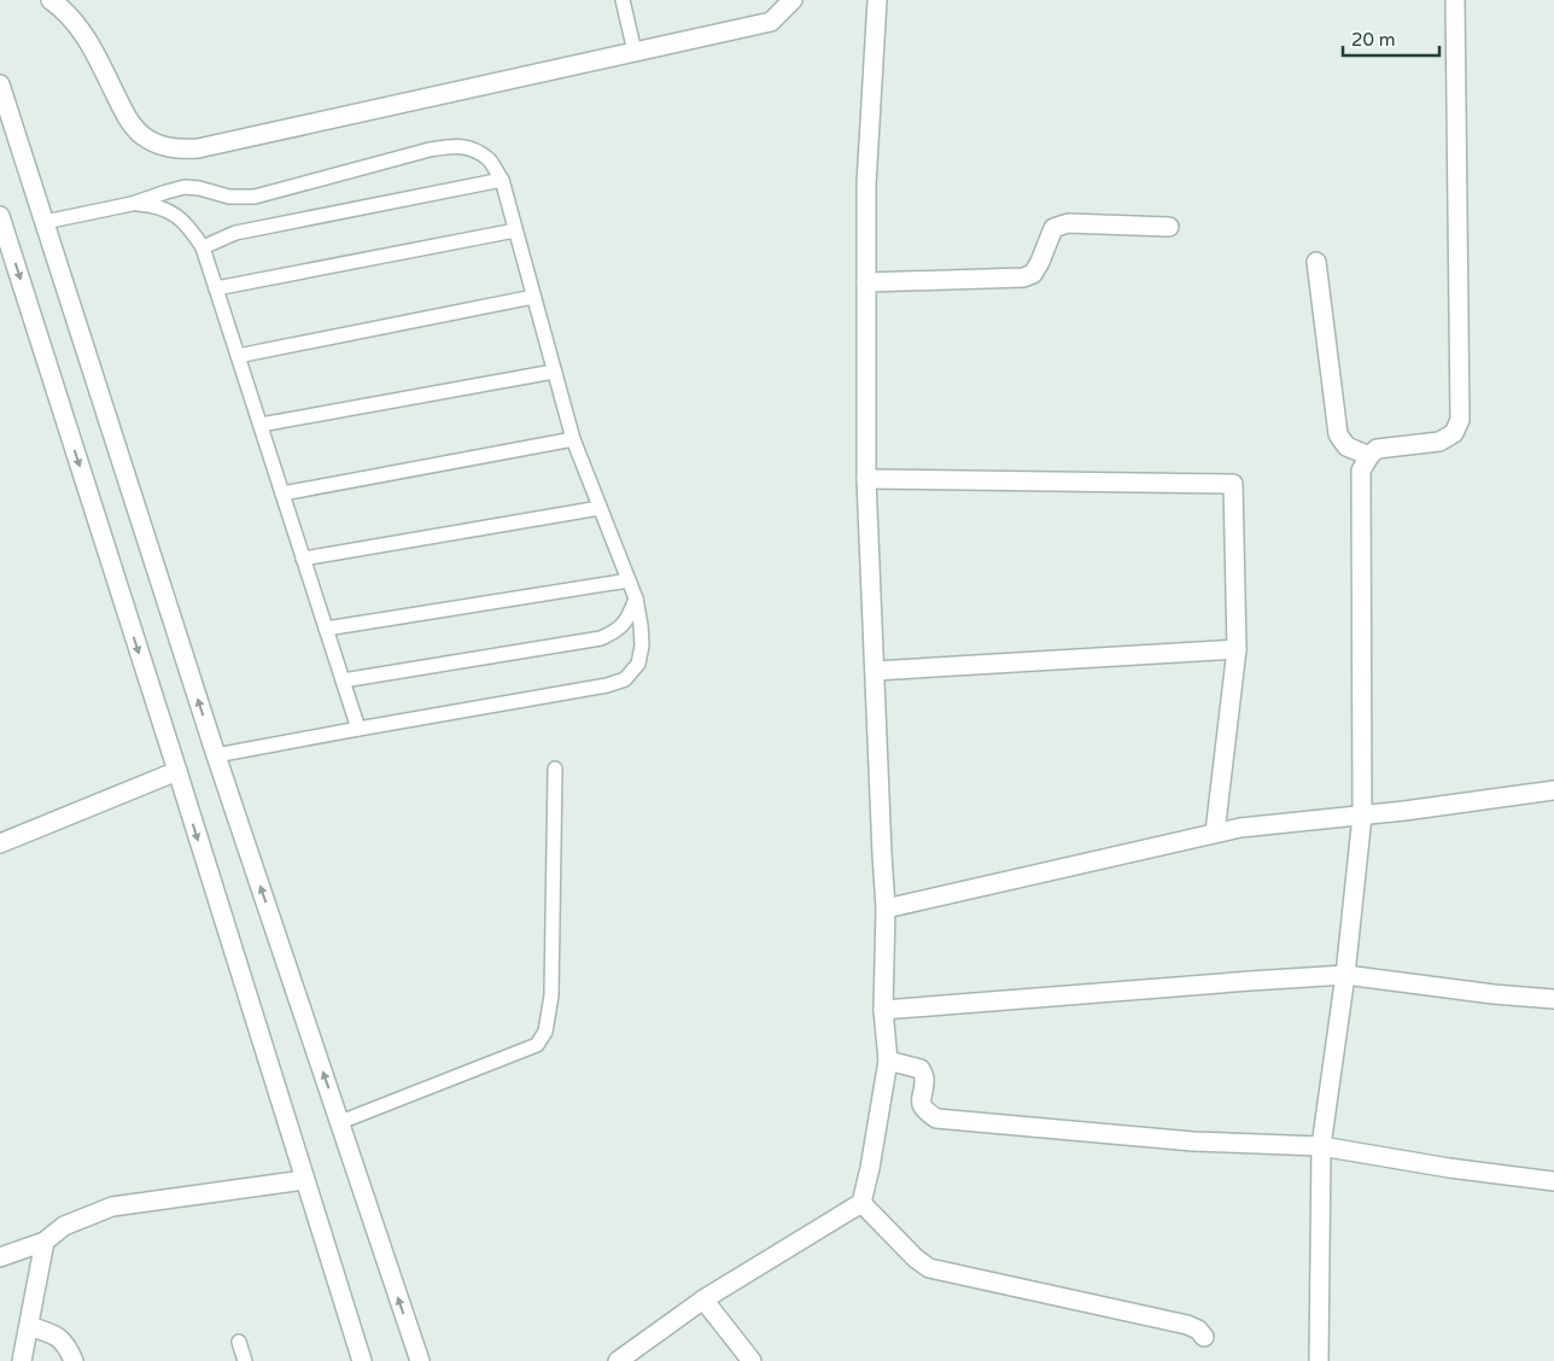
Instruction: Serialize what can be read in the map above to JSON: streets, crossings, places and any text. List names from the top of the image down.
{
  "scale_bar": "20 m"
}
